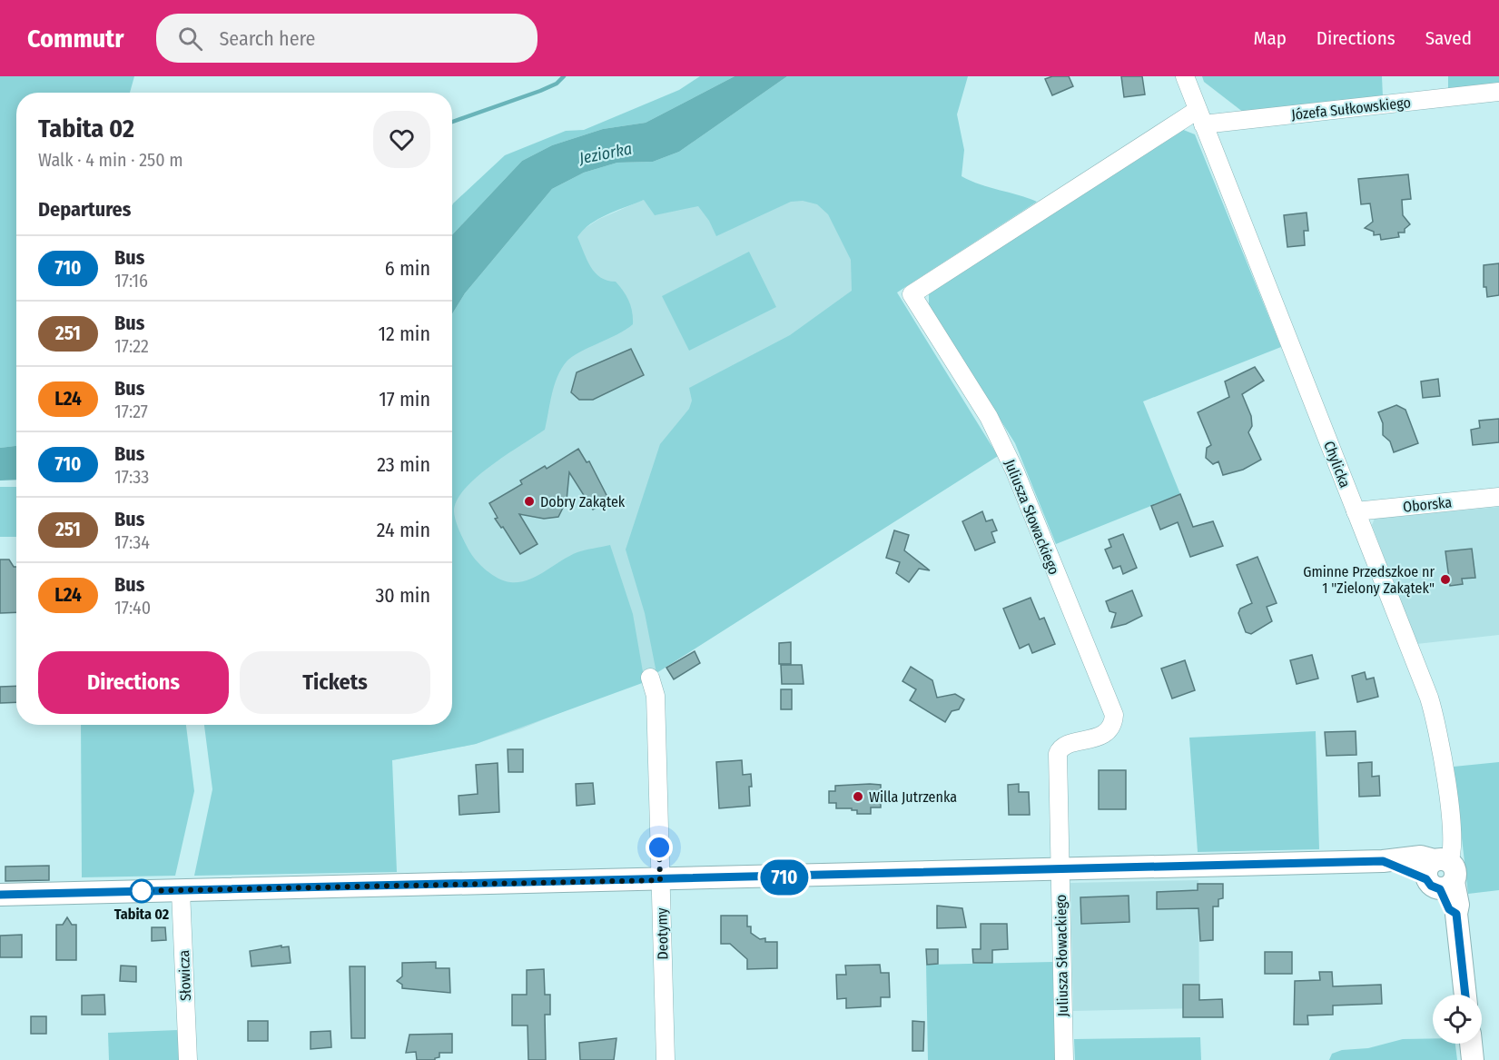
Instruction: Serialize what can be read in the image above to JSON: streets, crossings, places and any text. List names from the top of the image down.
{
  "streets": {
    "street": [
      "Józefa Sułkowskiego",
      "Chylicka",
      "Oborska",
      "Juliusza Słowackiego",
      "Deotymy",
      "Słowicza"
    ]
  },
  "crossings": [
    ["Józefa Sułkowskiego", "Chylicka"],
    ["Józefa Sułkowskiego", "Juliusza Słowackiego"],
    ["Chylicka", "Oborska"],
    ["Chylicka", "Juliusza Słowackiego"]
  ],
  "water": ["Jeziorka"],
  "places": [
    "Dobry Zakątek",
    "Gminne Przedszkoe nr 1 \"Zielony Zakątek\"",
    "Willa Jutrzenka",
    "Tabita 02"
  ],
  "lines": ["bus line 710"],
  "page": {
    "header": "Commutr",
    "search": "Search here",
    "nav": ["Map", "Directions", "Saved"],
    "on_map": "710",
    "heading": [
      ["Tabita 02", "Walk · 4 min · 250 m"],
      "Departures"
    ],
    "list": [
      {
        "mark": "710",
        "name": "Bus",
        "note": "17:16",
        "value": "6 min"
      },
      {
        "mark": "251",
        "name": "Bus",
        "note": "17:22",
        "value": "12 min"
      },
      {
        "mark": "L24",
        "name": "Bus",
        "note": "17:27",
        "value": "17 min"
      },
      {
        "mark": "710",
        "name": "Bus",
        "note": "17:33",
        "value": "23 min"
      },
      {
        "mark": "251",
        "name": "Bus",
        "note": "17:34",
        "value": "24 min"
      },
      {
        "mark": "L24",
        "name": "Bus",
        "note": "17:40",
        "value": "30 min"
      }
    ],
    "buttons": ["Directions", "Tickets"]
  }
}
